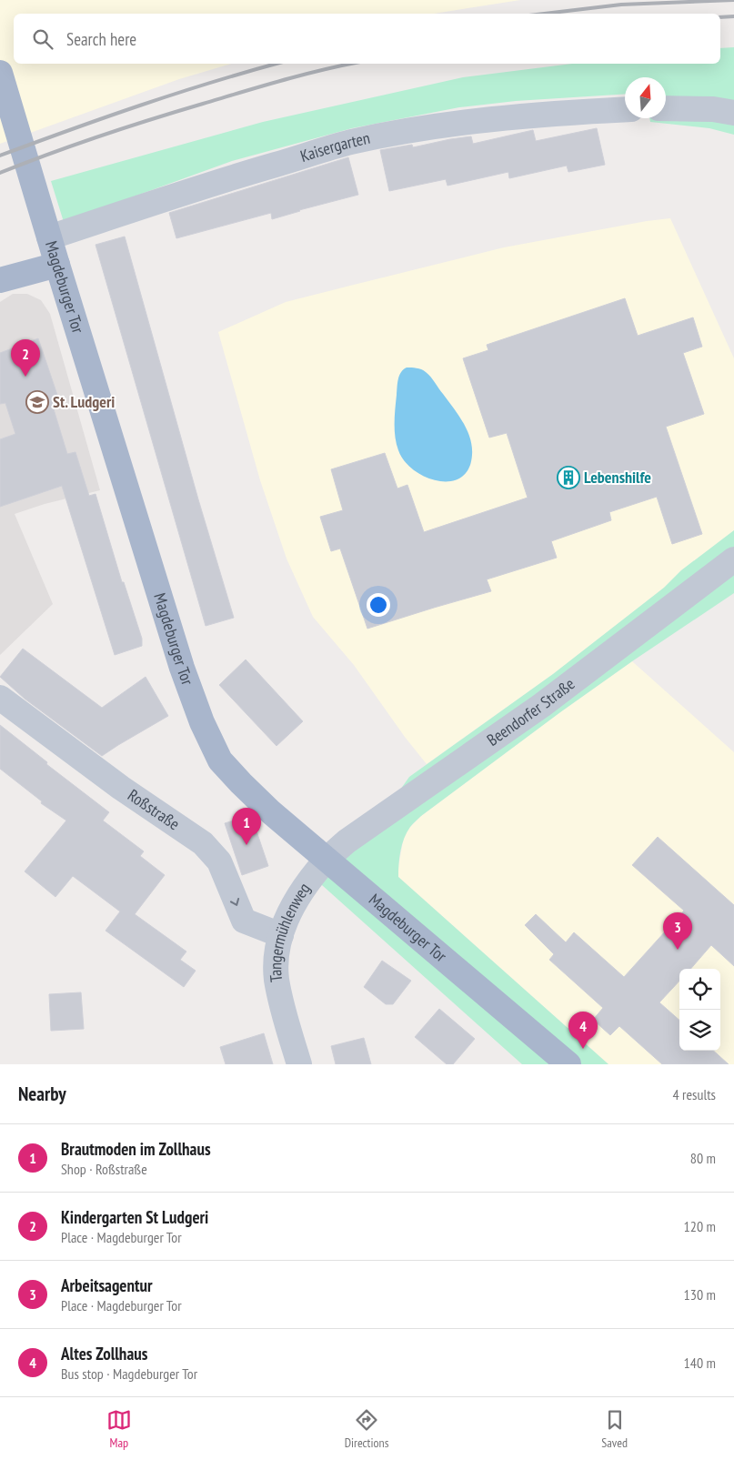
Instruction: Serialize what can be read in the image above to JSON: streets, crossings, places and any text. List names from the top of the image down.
{
  "streets": {
    "main road": ["Magdeburger Tor"],
    "street": [
      "Kaisergarten",
      "Beendorfer Straße",
      "Roßstraße",
      "Tangermühlenweg"
    ]
  },
  "crossings": [
    ["Kaisergarten", "Magdeburger Tor"],
    ["Magdeburger Tor", "Beendorfer Straße"],
    ["Magdeburger Tor", "Tangermühlenweg"],
    ["Beendorfer Straße", "Tangermühlenweg"],
    ["Roßstraße", "Tangermühlenweg"]
  ],
  "one_way": ["Roßstraße"],
  "places": {
    "school or university": ["St. Ludgeri"],
    "building": ["Lebenshilfe"]
  },
  "north": "top",
  "page": {
    "search": "Search here",
    "pins": [
      "2",
      "1",
      "3",
      "4"
    ],
    "heading": ["Nearby", "4 results"],
    "list": [
      {
        "mark": "1",
        "name": "Brautmoden im Zollhaus",
        "note": "Shop · Roßstraße",
        "value": "80 m"
      },
      {
        "mark": "2",
        "name": "Kindergarten St Ludgeri",
        "note": "Place · Magdeburger Tor",
        "value": "120 m"
      },
      {
        "mark": "3",
        "name": "Arbeitsagentur",
        "note": "Place · Magdeburger Tor",
        "value": "130 m"
      },
      {
        "mark": "4",
        "name": "Altes Zollhaus",
        "note": "Bus stop · Magdeburger Tor",
        "value": "140 m"
      }
    ],
    "nav": ["Map", "Directions", "Saved"]
  }
}
